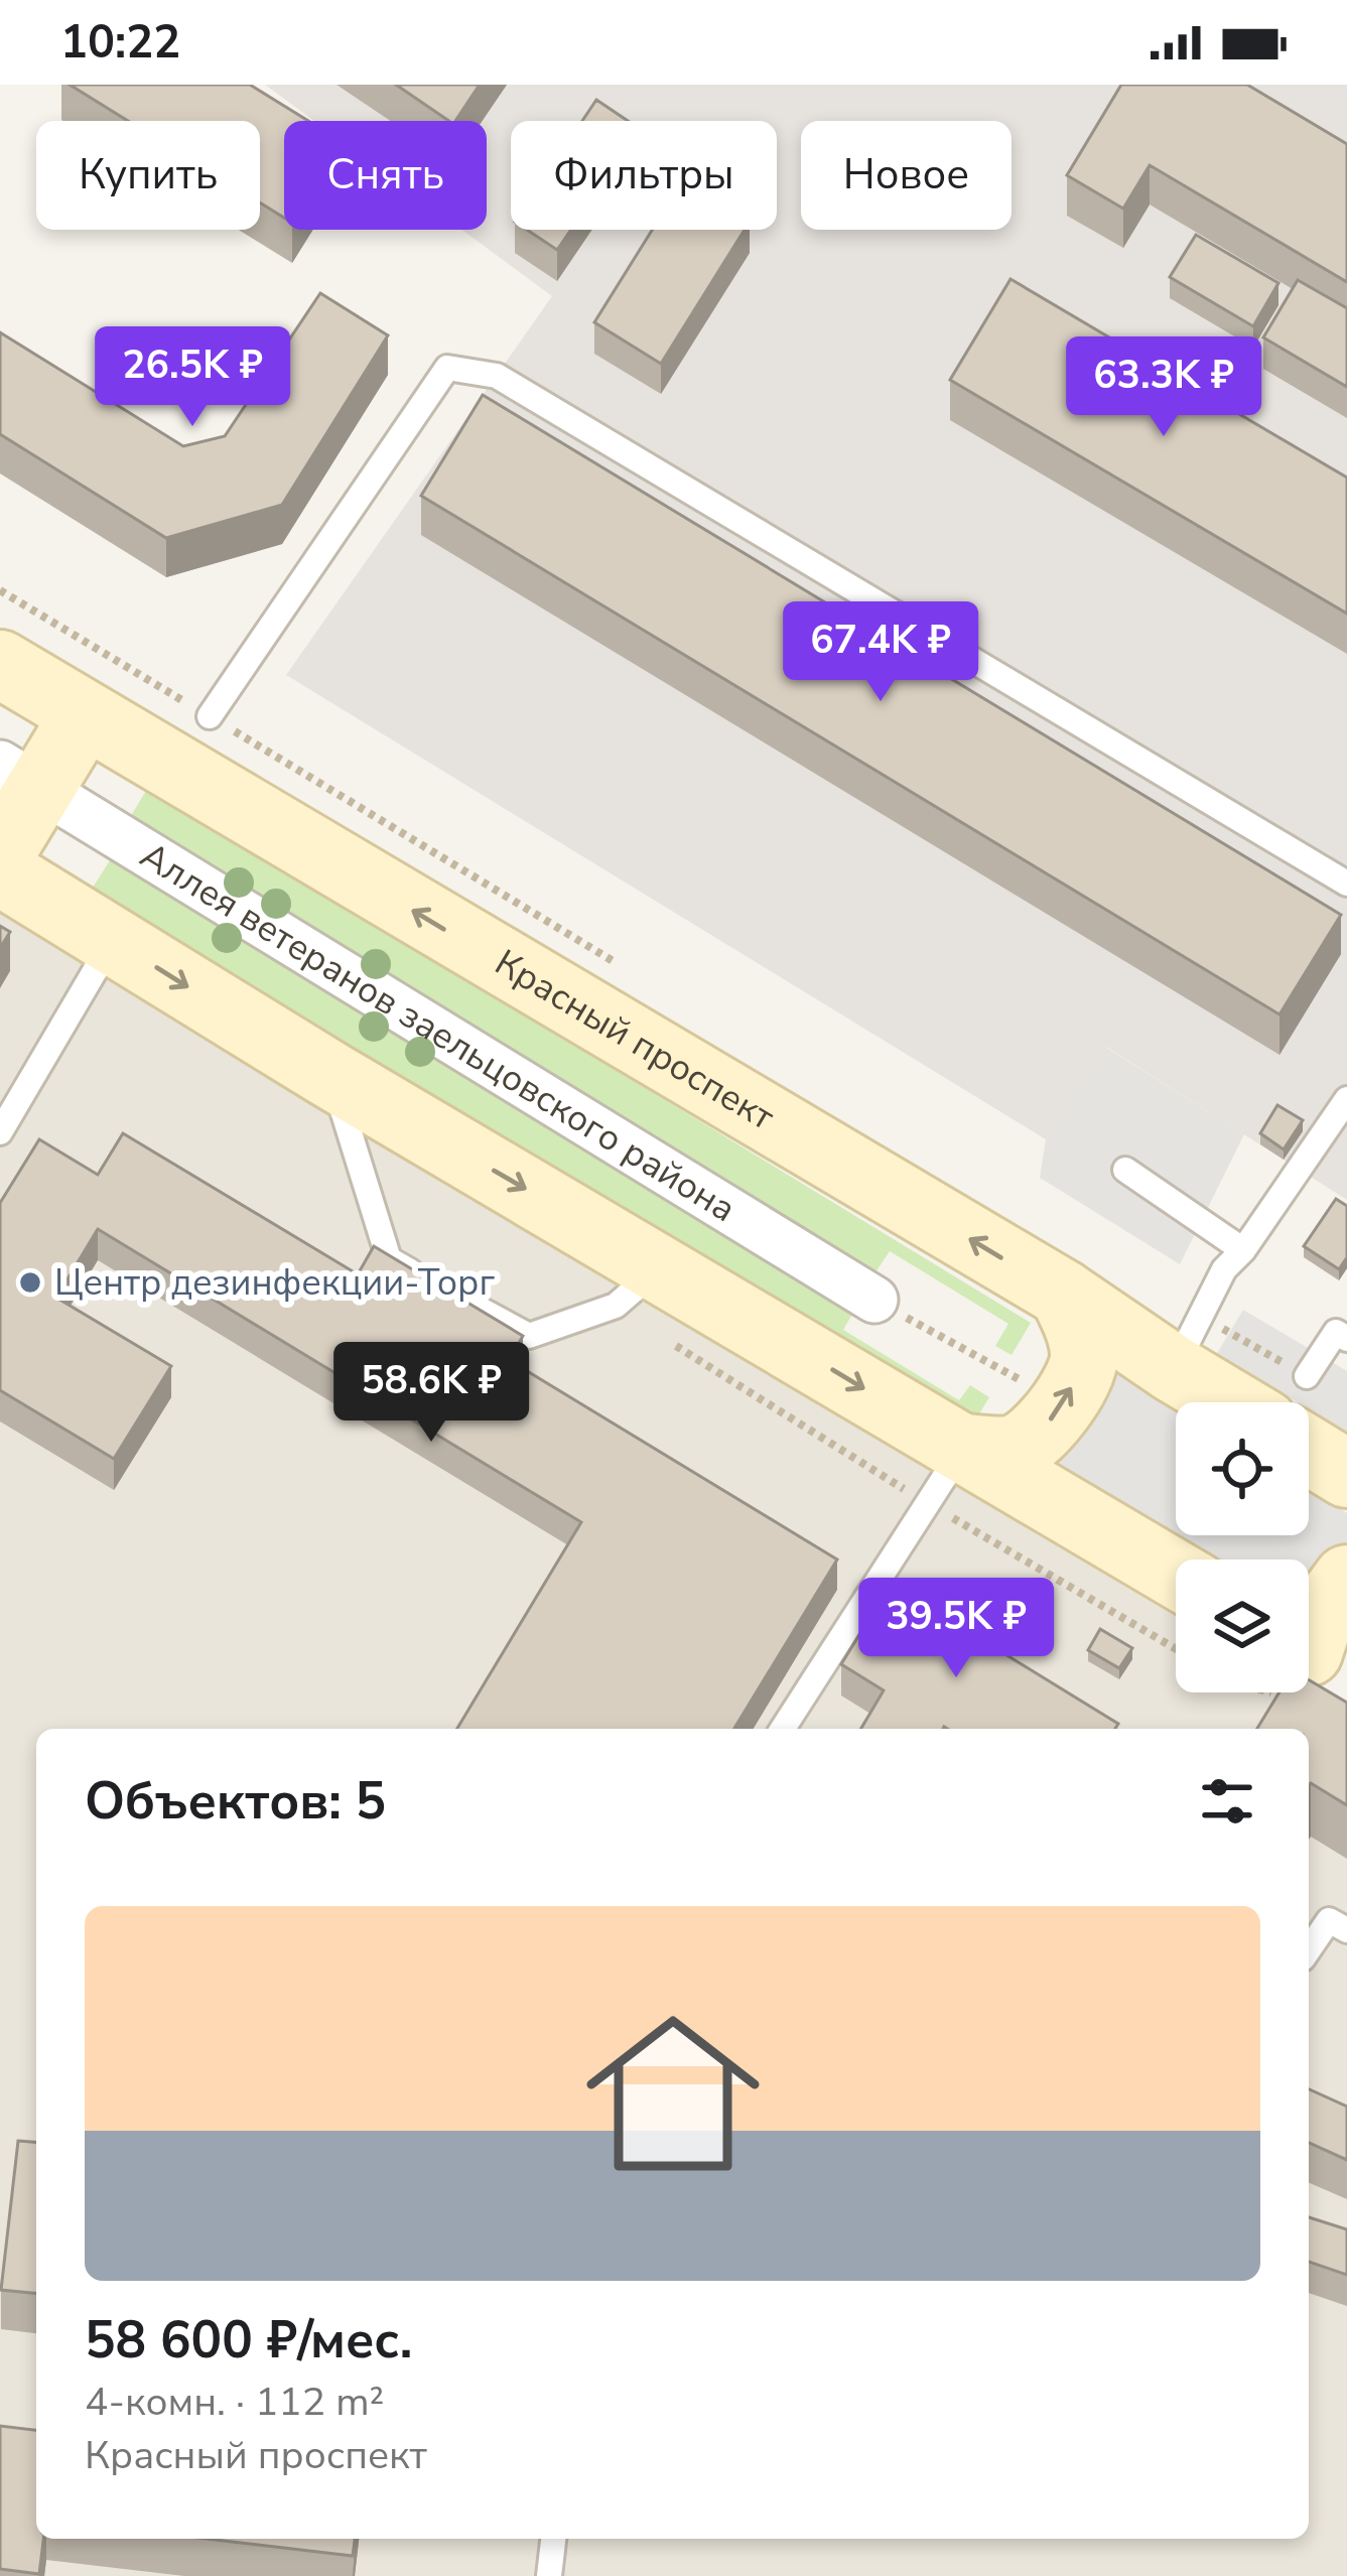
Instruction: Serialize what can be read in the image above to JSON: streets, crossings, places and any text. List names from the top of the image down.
{
  "streets": {
    "main road": ["Красный проспект"],
    "street": ["Аллея ветеранов заельцовского района"]
  },
  "places": ["Центр дезинфекции-Торг"],
  "page": {
    "status": "10:22",
    "chip": [
      "Купить",
      "Снять",
      "Фильтры",
      "Новое"
    ],
    "price": [
      "26.5K ₽",
      "63.3K ₽",
      "67.4K ₽",
      "58.6K ₽",
      "39.5K ₽"
    ],
    "heading": "Объектов: 5",
    "list": [
      {
        "name": "58 600 ₽/мес.",
        "note": "4-комн. · 112 m² · Красный проспект"
      }
    ]
  }
}
